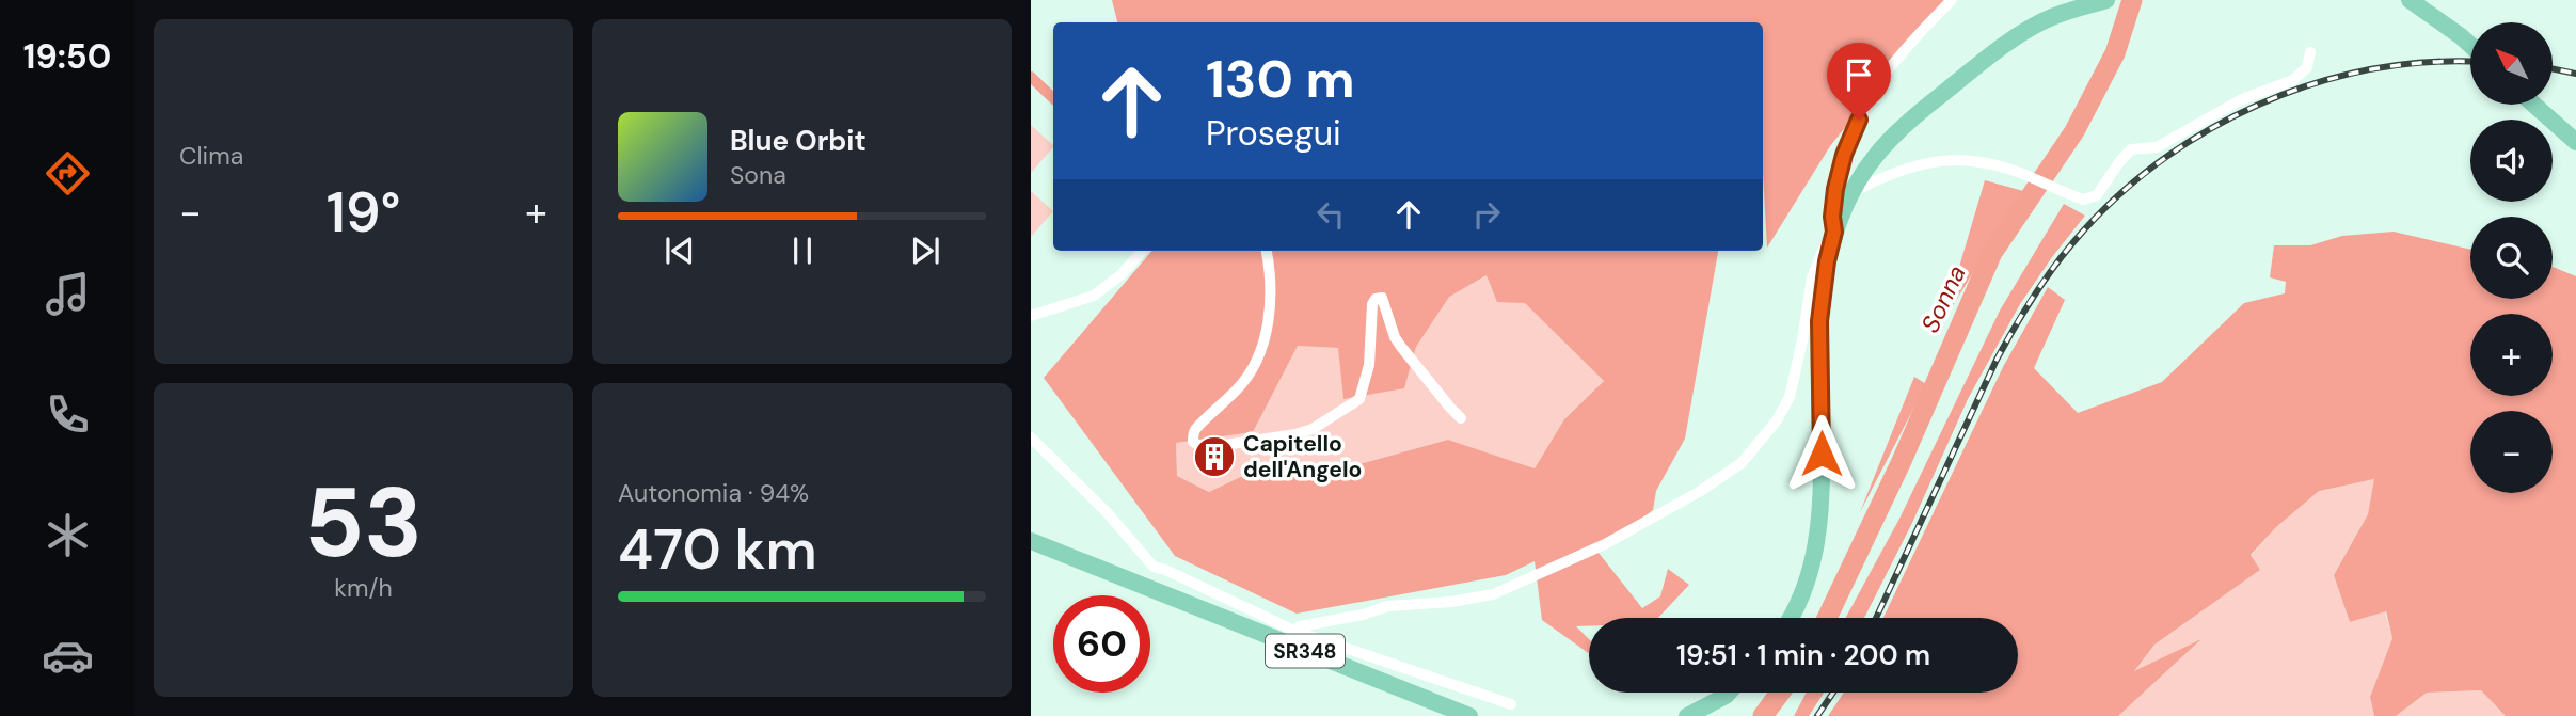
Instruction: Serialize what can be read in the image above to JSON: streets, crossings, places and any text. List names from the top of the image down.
{
  "streets": {
    "main road": ["SR348"]
  },
  "water": ["Sonna"],
  "places": {
    "building": ["Capitello dell'Angelo"]
  },
  "north": "top left",
  "page": {
    "tabs": "19:50",
    "tile": [
      "Clima",
      ["53", "km/h"],
      ["Autonomia · 94%", "470 km"]
    ],
    "map_buttons": ["+", "−"],
    "turn": ["130 m", "Prosegui"],
    "song": ["Blue Orbit", "Sona"],
    "heat": ["−", "19°", "+"],
    "limit": "60",
    "trip": "19:51 · 1 min · 200 m"
  }
}
